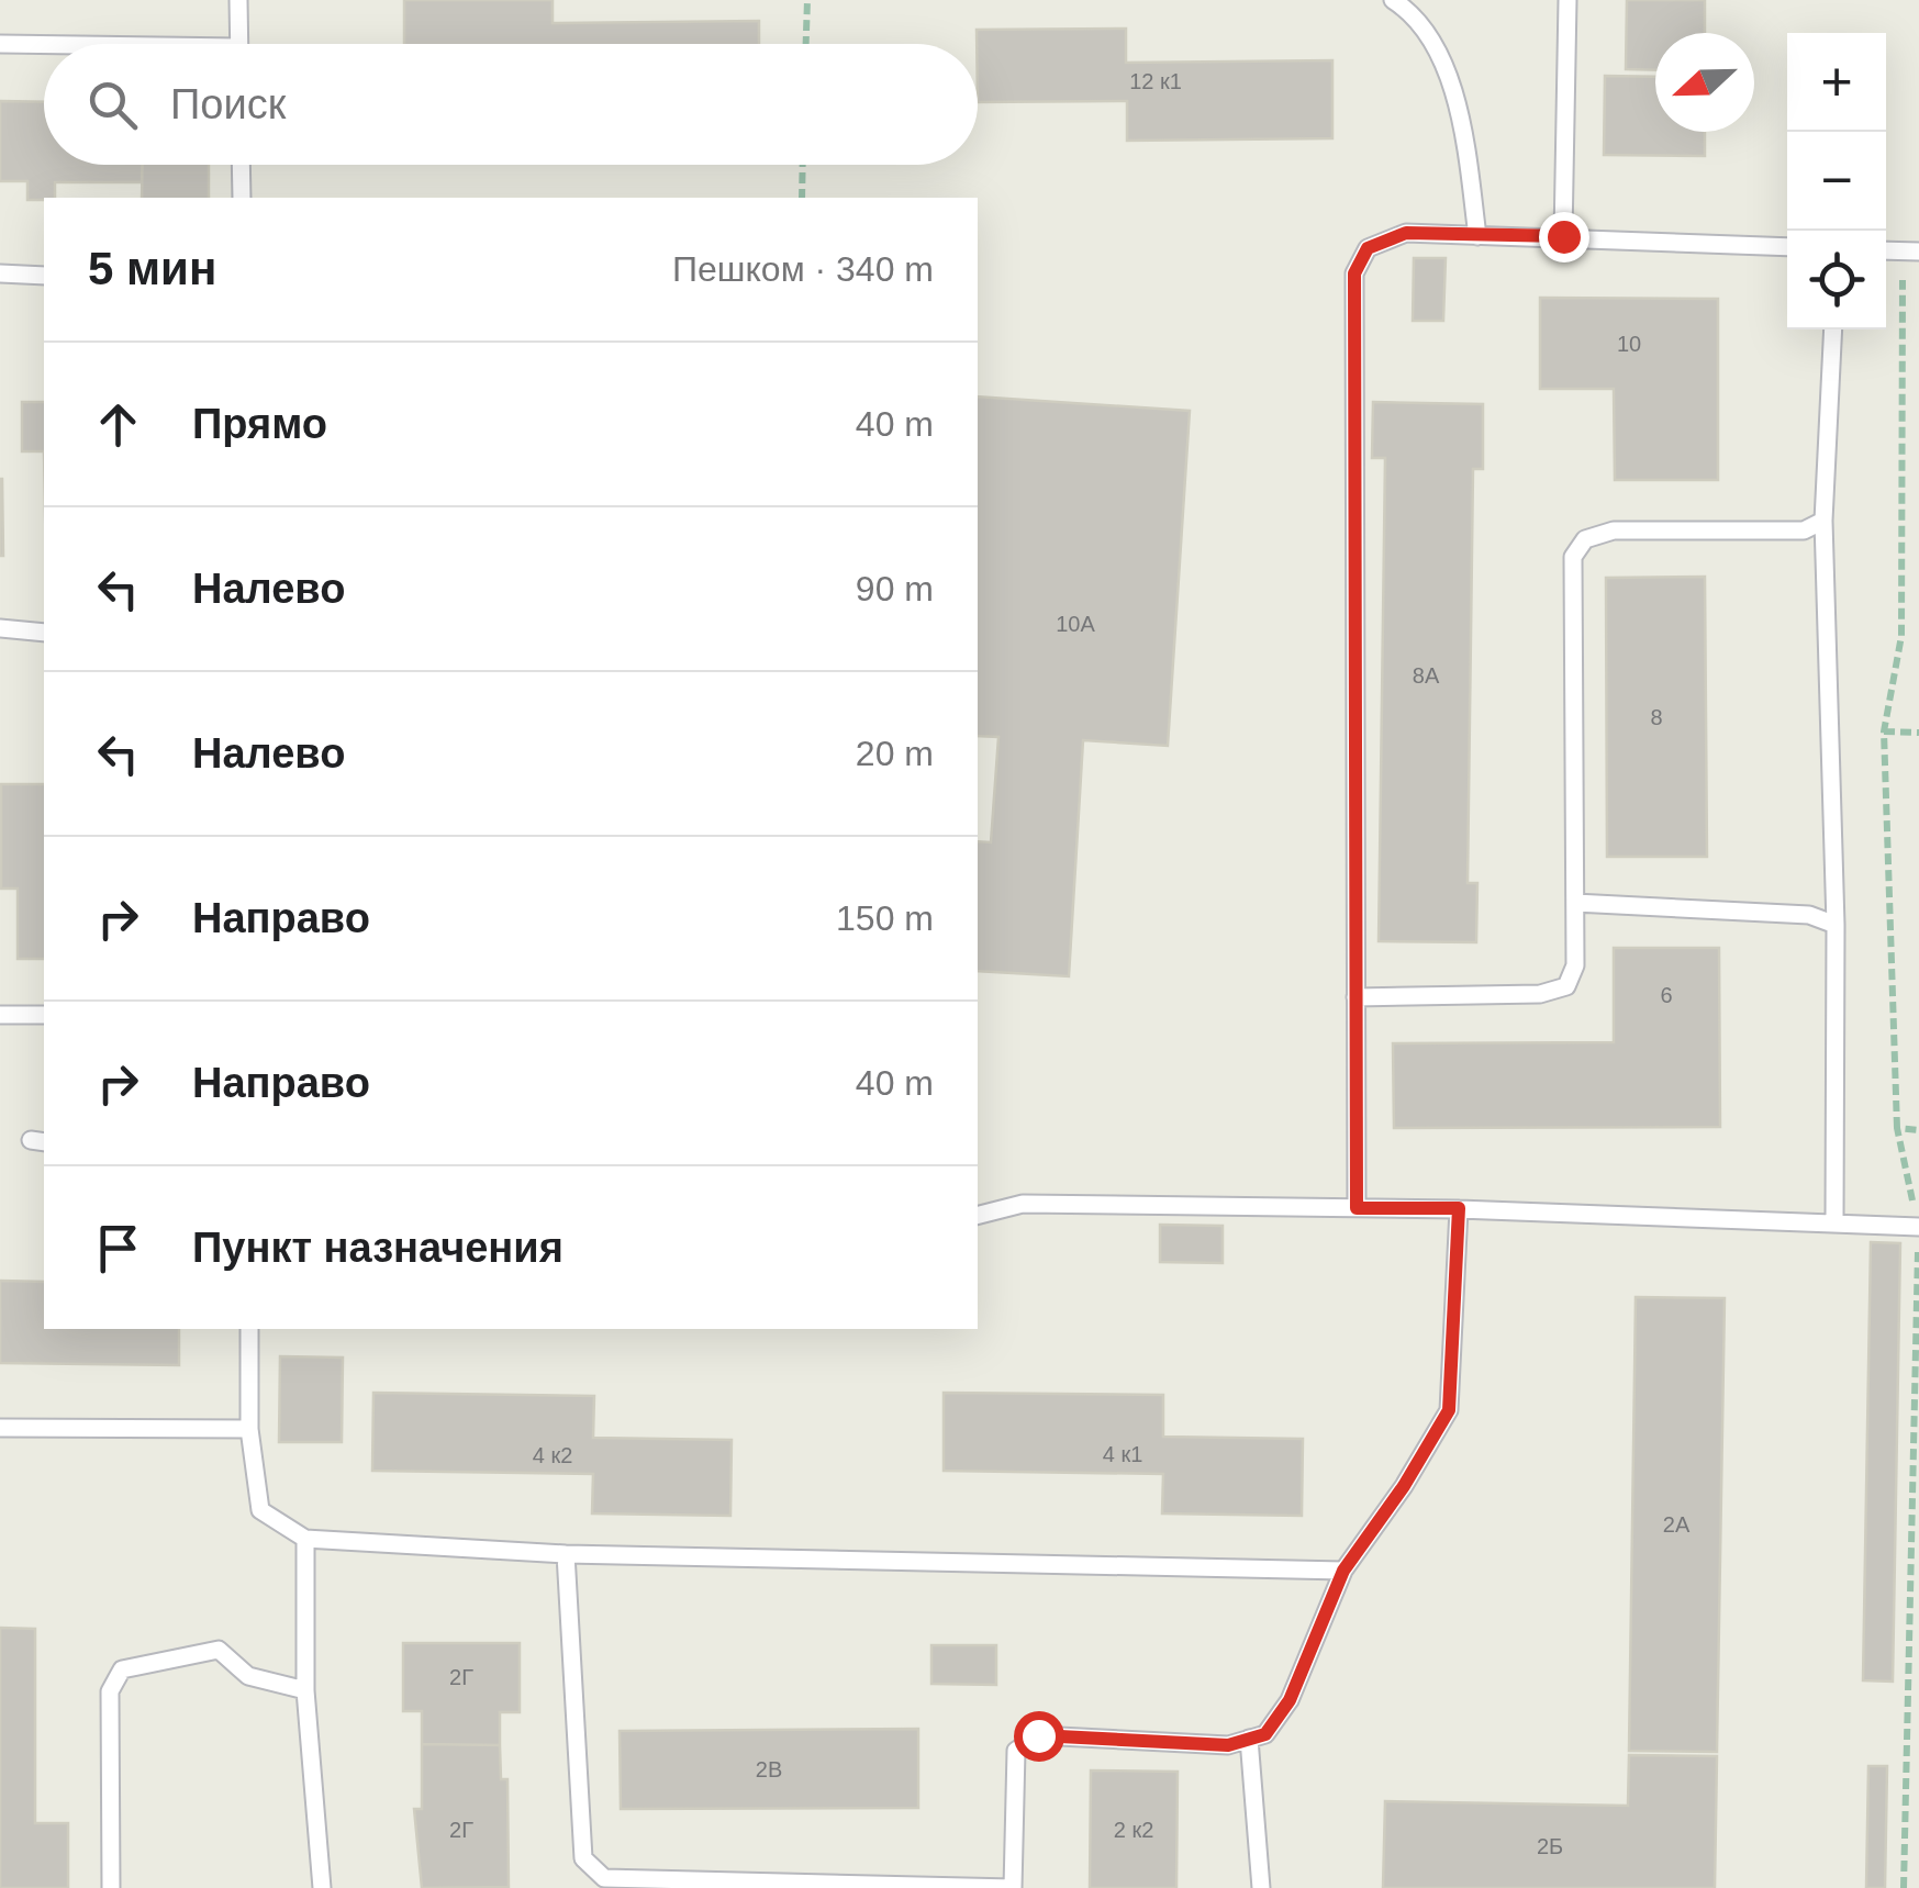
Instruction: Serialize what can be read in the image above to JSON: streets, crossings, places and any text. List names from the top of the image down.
{
  "house_numbers": [
    "12 к1",
    "10",
    "10А",
    "8А",
    "8",
    "6",
    "4 к1",
    "4 к2",
    "2А",
    "2Г",
    "2В",
    "2Г",
    "2 к2",
    "2Б"
  ],
  "north": "left",
  "page": {
    "map_buttons": ["+", "−"],
    "search": "Поиск",
    "heading": ["5 мин", "Пешком · 340 m"],
    "list": [
      ["Прямо", "40 m"],
      ["Налево", "90 m"],
      ["Налево", "20 m"],
      ["Направо", "150 m"],
      ["Направо", "40 m"],
      "Пункт назначения"
    ]
  }
}
